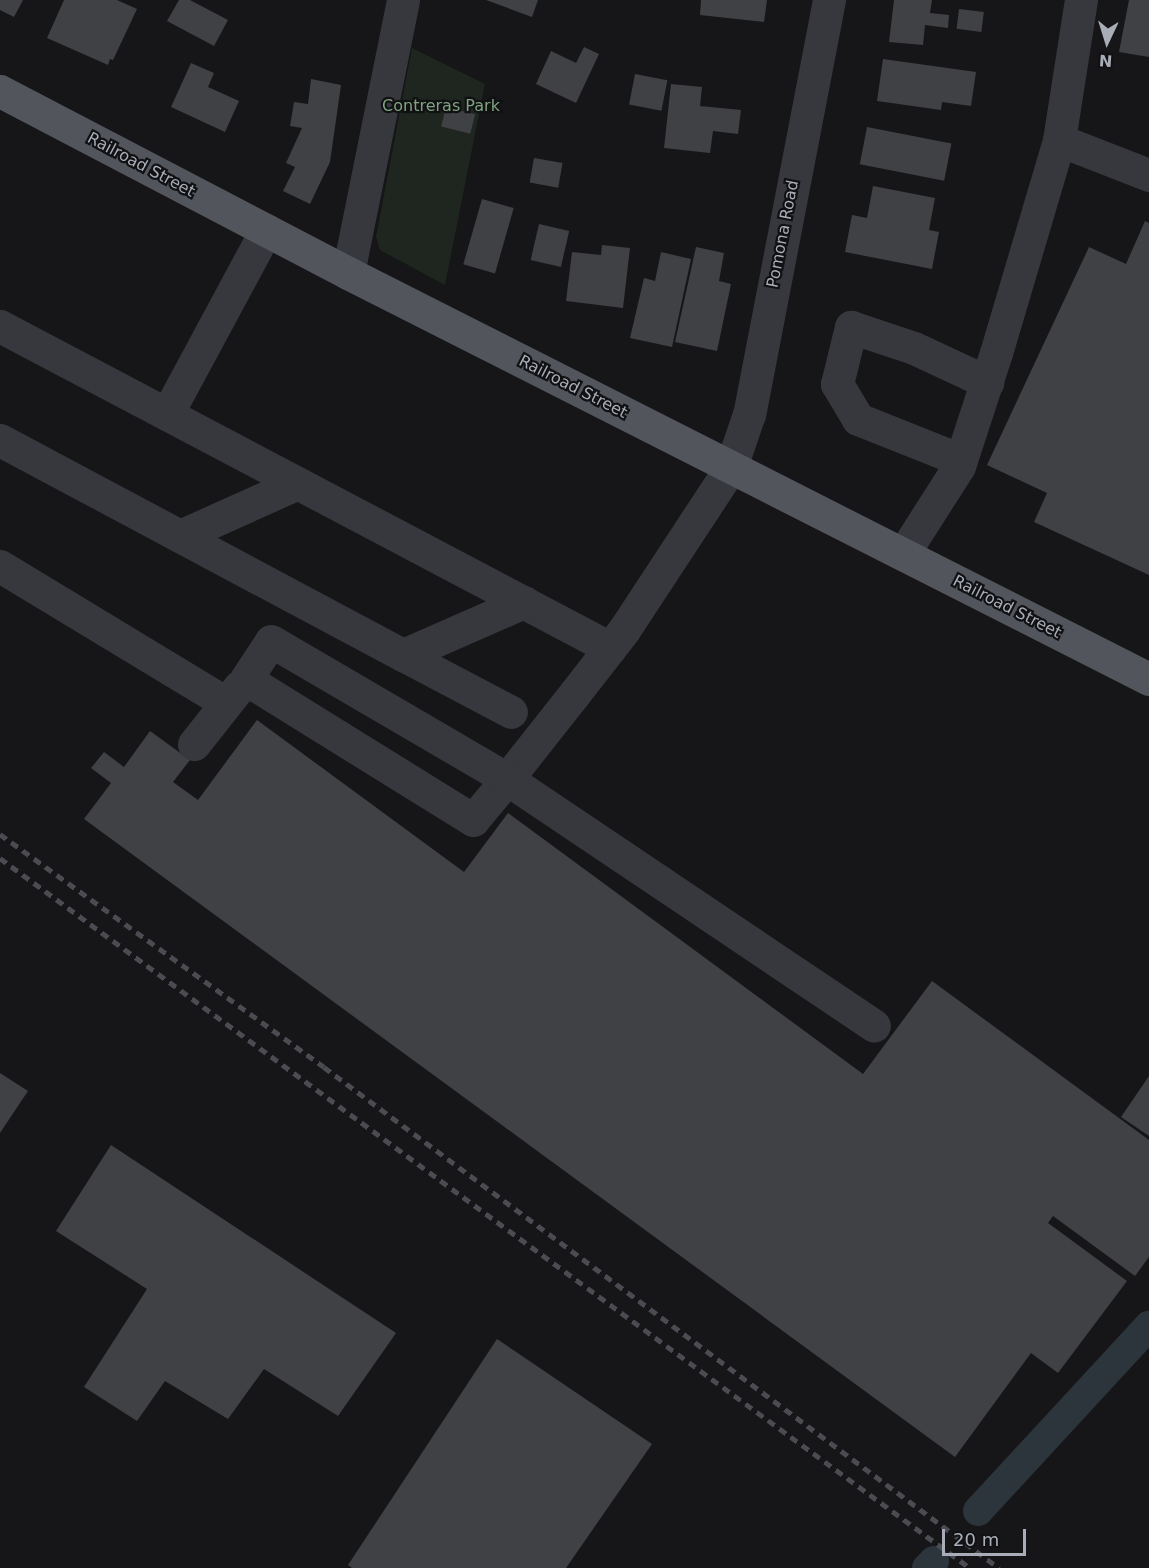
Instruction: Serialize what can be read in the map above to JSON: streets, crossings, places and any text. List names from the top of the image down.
{
  "streets": {
    "main road": ["Railroad Street"],
    "street": ["Pomona Road"]
  },
  "crossings": [
    ["Railroad Street", "Pomona Road"]
  ],
  "parks": ["Contreras Park"],
  "scale_bar": "20 m",
  "north": "bottom"
}
